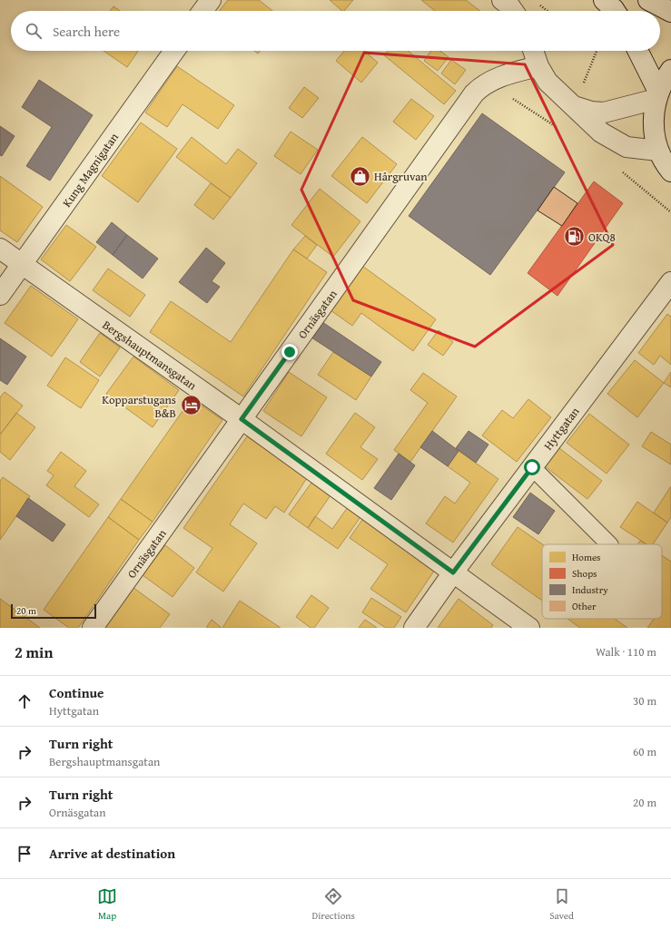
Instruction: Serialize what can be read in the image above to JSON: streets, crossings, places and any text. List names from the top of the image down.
{
  "streets": {
    "street": [
      "Kung Magnigatan",
      "Ornäsgatan",
      "Bergshauptmansgatan",
      "Hyttgatan"
    ]
  },
  "crossings": [
    ["Kung Magnigatan", "Bergshauptmansgatan"],
    ["Ornäsgatan", "Bergshauptmansgatan"],
    ["Bergshauptmansgatan", "Hyttgatan"]
  ],
  "places": {
    "shop": ["Hårgruvan"],
    "fuel station": ["OKQ8"],
    "hotel": ["Kopparstugans B&B"]
  },
  "legend": [
    "Homes",
    "Shops",
    "Industry",
    "Other"
  ],
  "scale_bar": "20 m",
  "page": {
    "search": "Search here",
    "scale": "20 m",
    "heading": ["2 min", "Walk · 110 m"],
    "list": [
      ["Continue", "Hyttgatan", "30 m"],
      ["Turn right", "Bergshauptmansgatan", "60 m"],
      ["Turn right", "Ornäsgatan", "20 m"],
      "Arrive at destination"
    ],
    "nav": ["Map", "Directions", "Saved"]
  }
}
